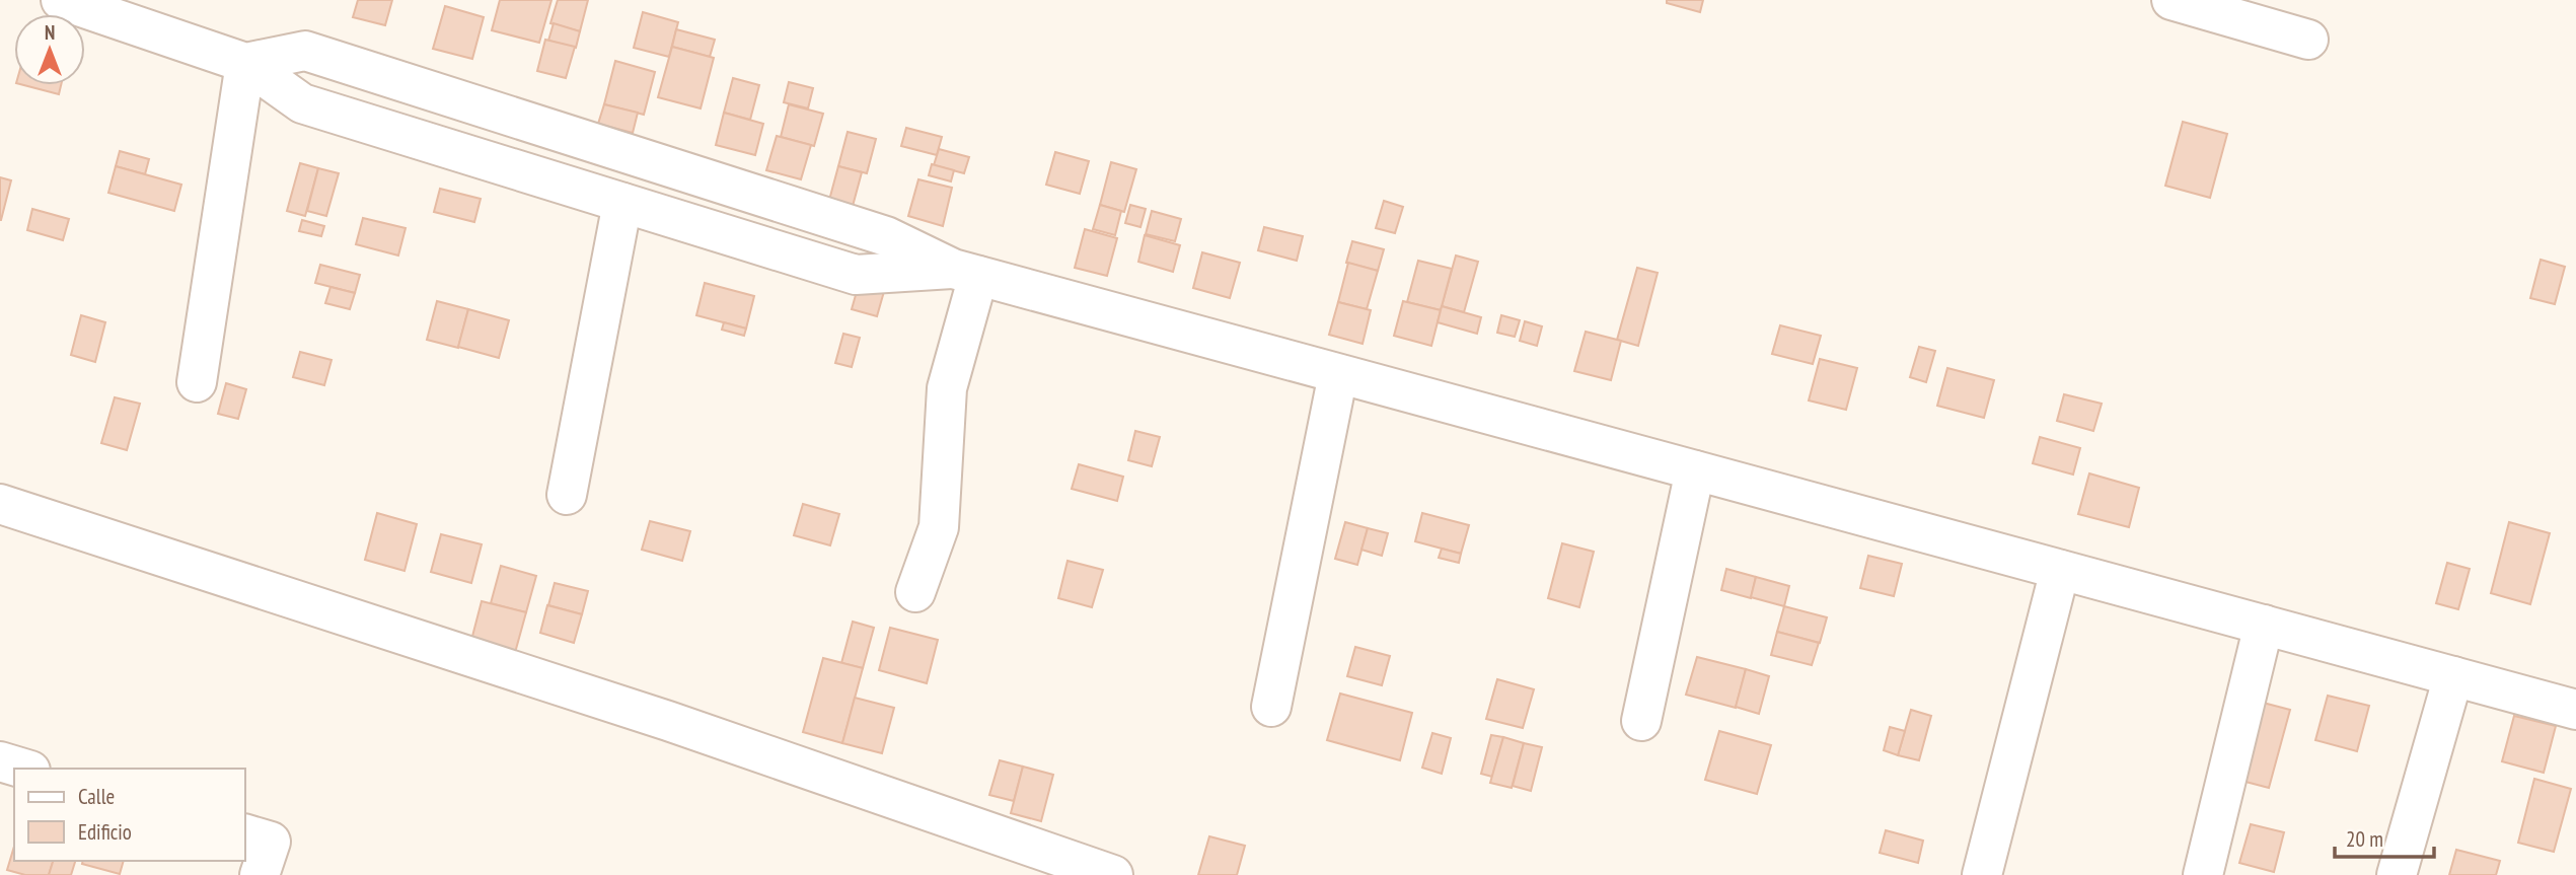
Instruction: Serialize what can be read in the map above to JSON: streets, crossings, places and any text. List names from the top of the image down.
{
  "legend": ["Calle", "Edificio"],
  "scale_bar": "20 m",
  "north": "top"
}
